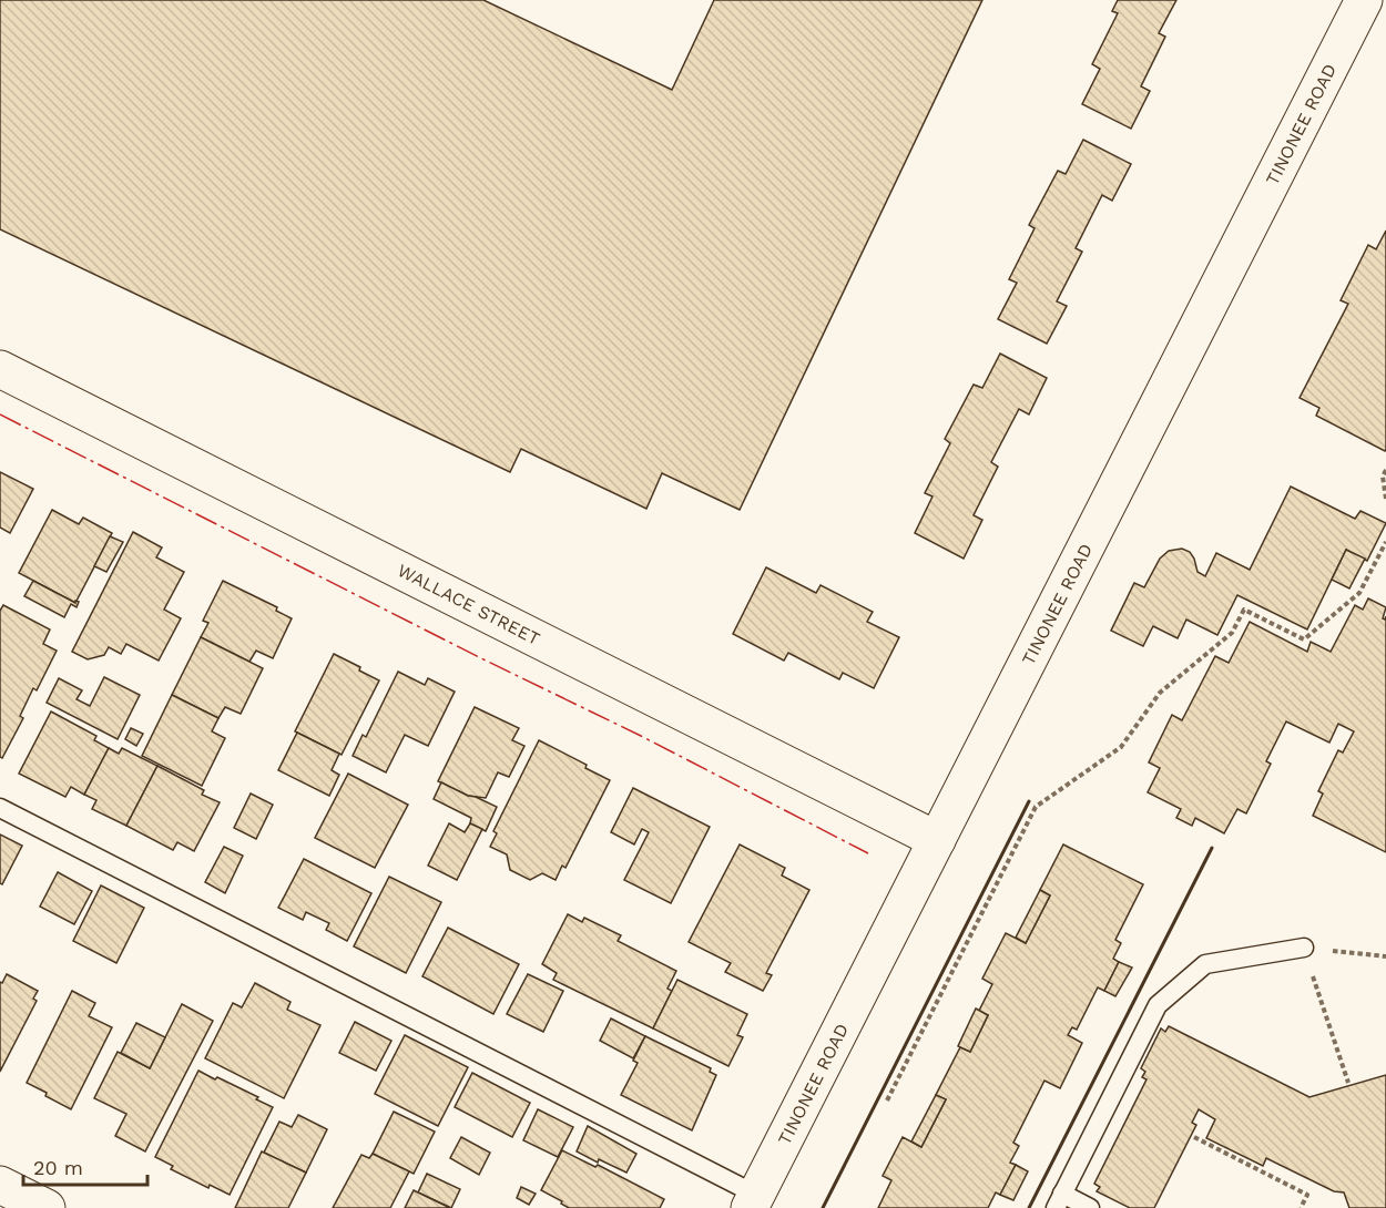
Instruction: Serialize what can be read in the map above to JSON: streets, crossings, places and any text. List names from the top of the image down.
{
  "streets": {
    "street": ["TINONEE ROAD", "WALLACE STREET"]
  },
  "crossings": [
    ["TINONEE ROAD", "WALLACE STREET"]
  ],
  "scale_bar": "20 m"
}
